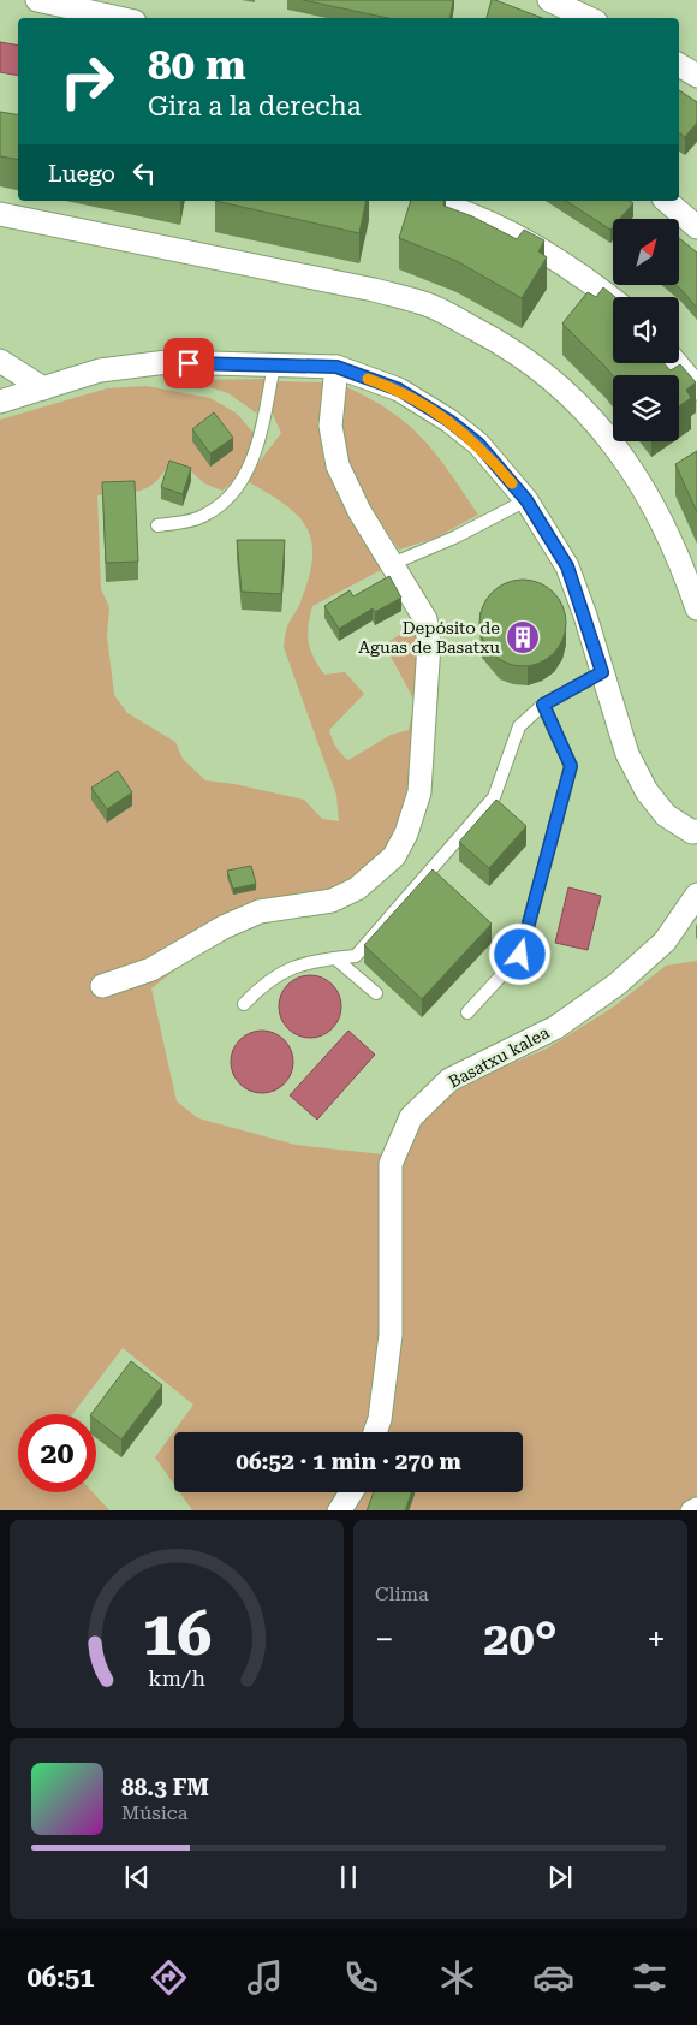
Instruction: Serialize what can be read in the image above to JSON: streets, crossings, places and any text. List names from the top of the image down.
{
  "streets": {
    "street": ["Basatxu kalea"]
  },
  "places": {
    "building": ["Depósito de Aguas de Basatxu"]
  },
  "north": "top right",
  "page": {
    "turn": ["80 m", "Gira a la derecha"],
    "then": "Luego",
    "limit": "20",
    "trip": "06:52 · 1 min · 270 m",
    "tile": "Clima",
    "heat": ["−", "20°", "+"],
    "song": ["88.3 FM", "Música"],
    "tabs": "06:51",
    "gauge": ["16", "km/h"]
  }
}
